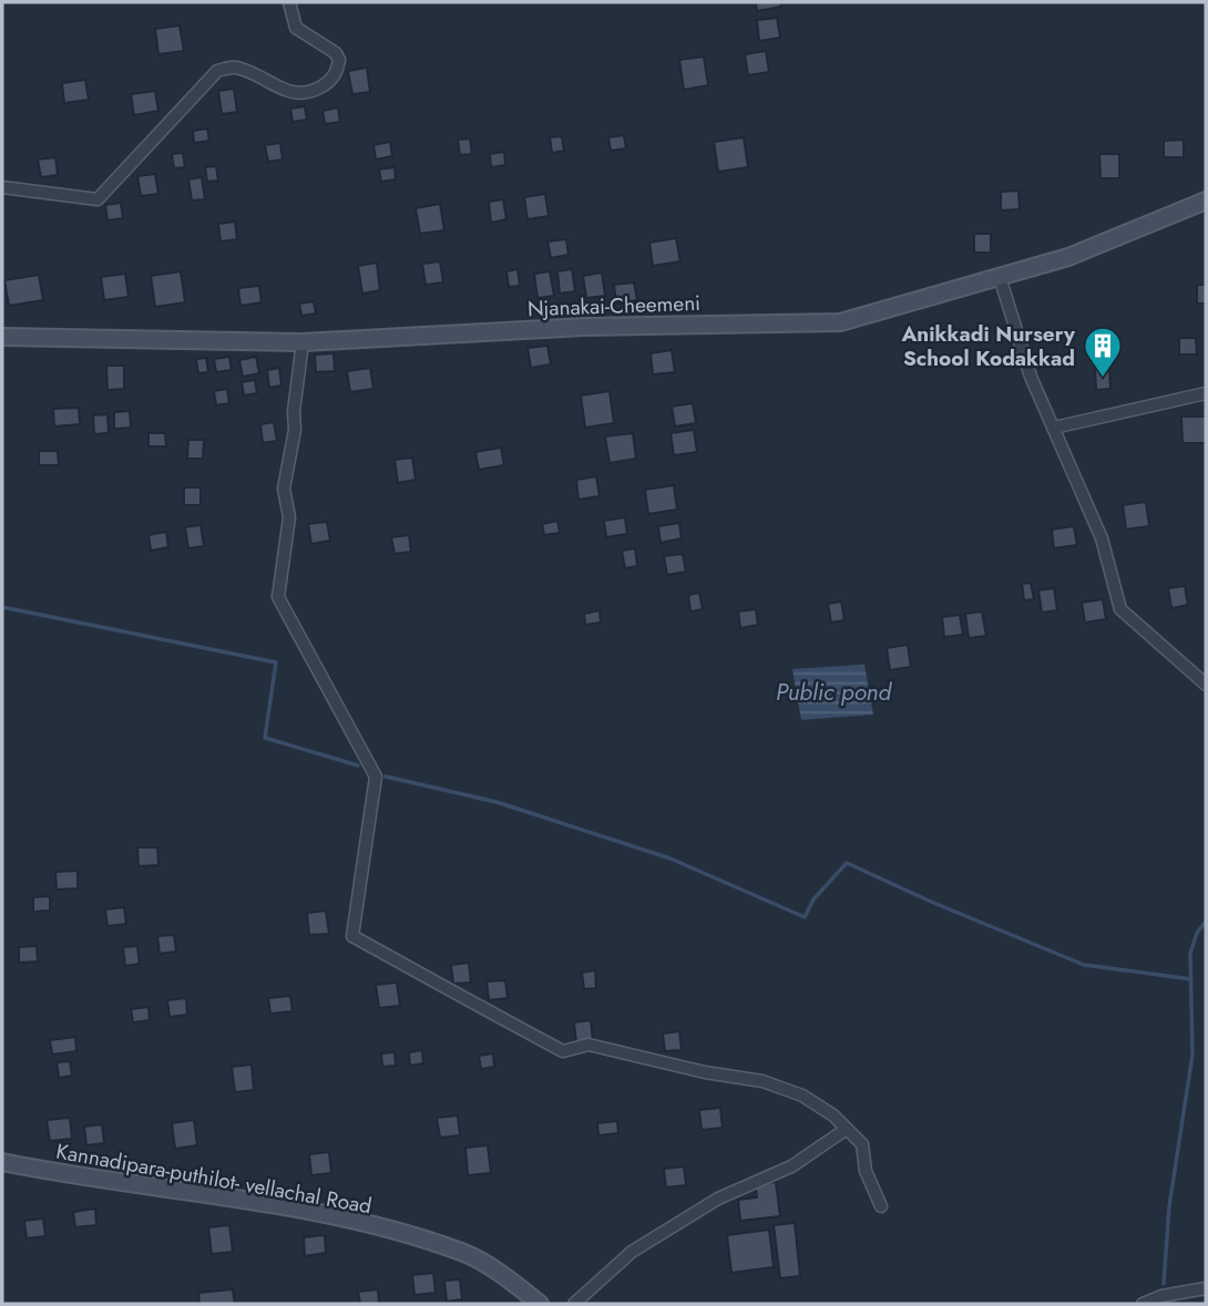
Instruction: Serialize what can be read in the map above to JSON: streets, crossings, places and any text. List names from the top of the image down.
{
  "streets": {
    "main road": ["Njanakai-Cheemeni", "Kannadipara-puthilot- vellachal Road"]
  },
  "water": ["Public pond"],
  "places": {
    "building": ["Anikkadi Nursery School Kodakkad"]
  }
}
